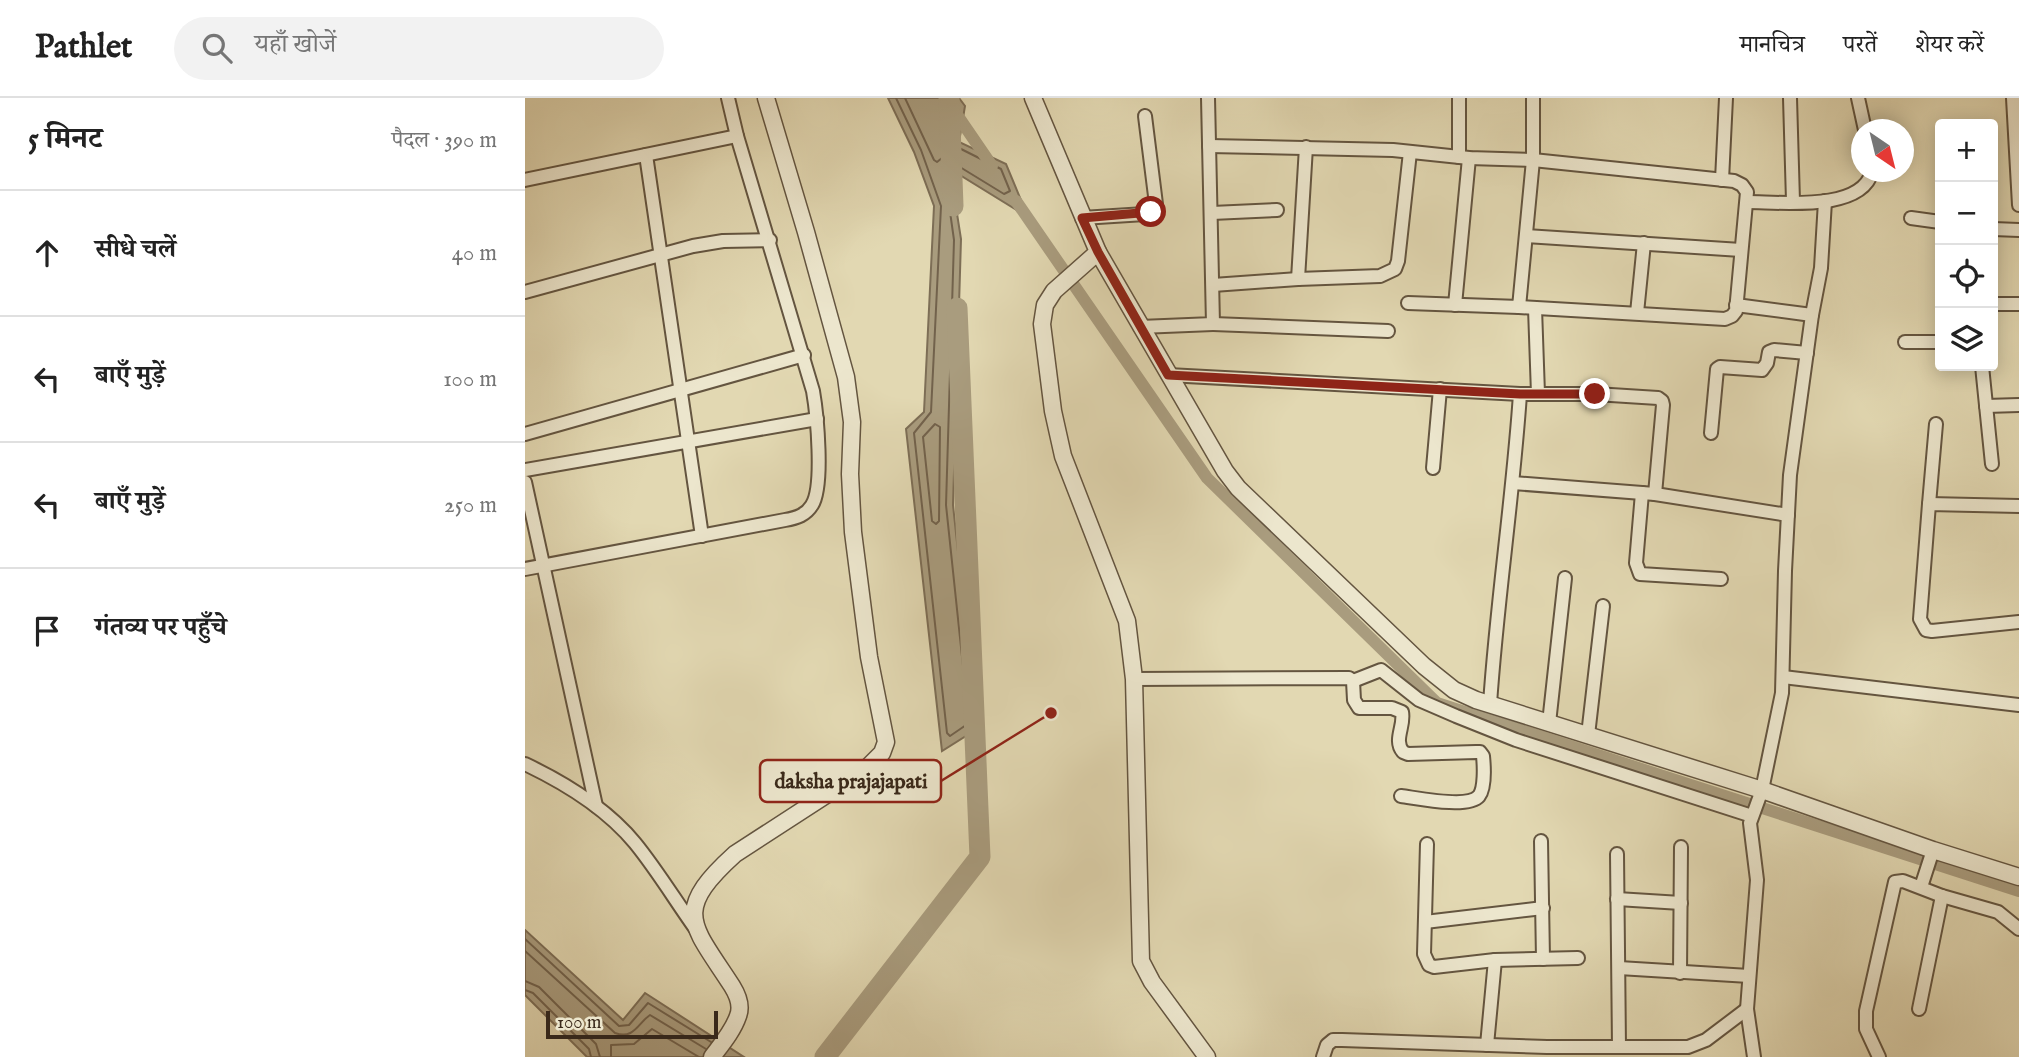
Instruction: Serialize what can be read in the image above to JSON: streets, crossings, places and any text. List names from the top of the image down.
{
  "places": ["daksha prajajapati"],
  "scale_bar": "100 m",
  "north": "bottom right",
  "page": {
    "header": "Pathlet",
    "search": "यहाँ खोजें",
    "nav": ["मानचित्र", "परतें", "शेयर करें"],
    "heading": ["5 मिनट", "पैदल · 390 m"],
    "map_buttons": ["+", "−"],
    "list": [
      ["सीधे चलें", "40 m"],
      ["बाएँ मुड़ें", "100 m"],
      ["बाएँ मुड़ें", "250 m"],
      "गंतव्य पर पहुँचे"
    ],
    "scale": "100 m"
  }
}
